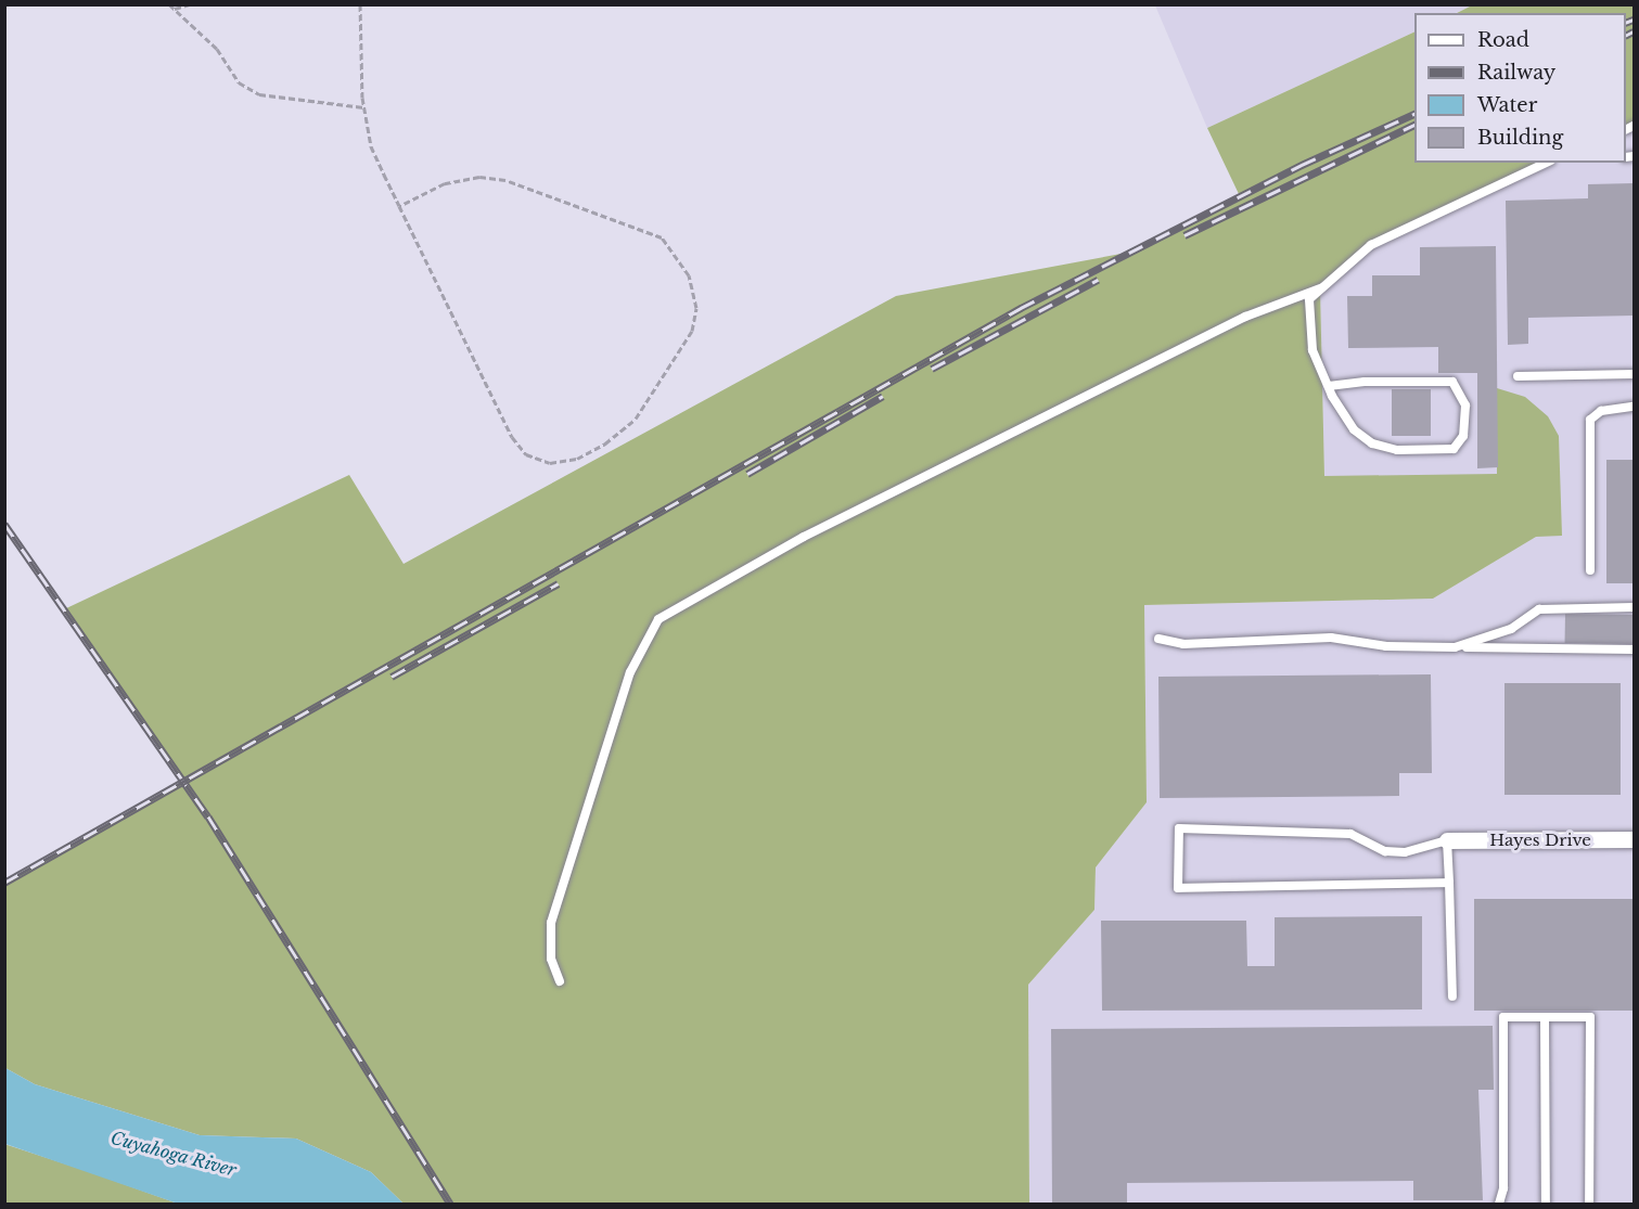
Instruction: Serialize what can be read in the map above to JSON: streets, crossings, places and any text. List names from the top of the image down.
{
  "streets": {
    "street": ["Hayes Drive"]
  },
  "water": ["Cuyahoga River"],
  "legend": [
    "Road",
    "Railway",
    "Water",
    "Building"
  ]
}
